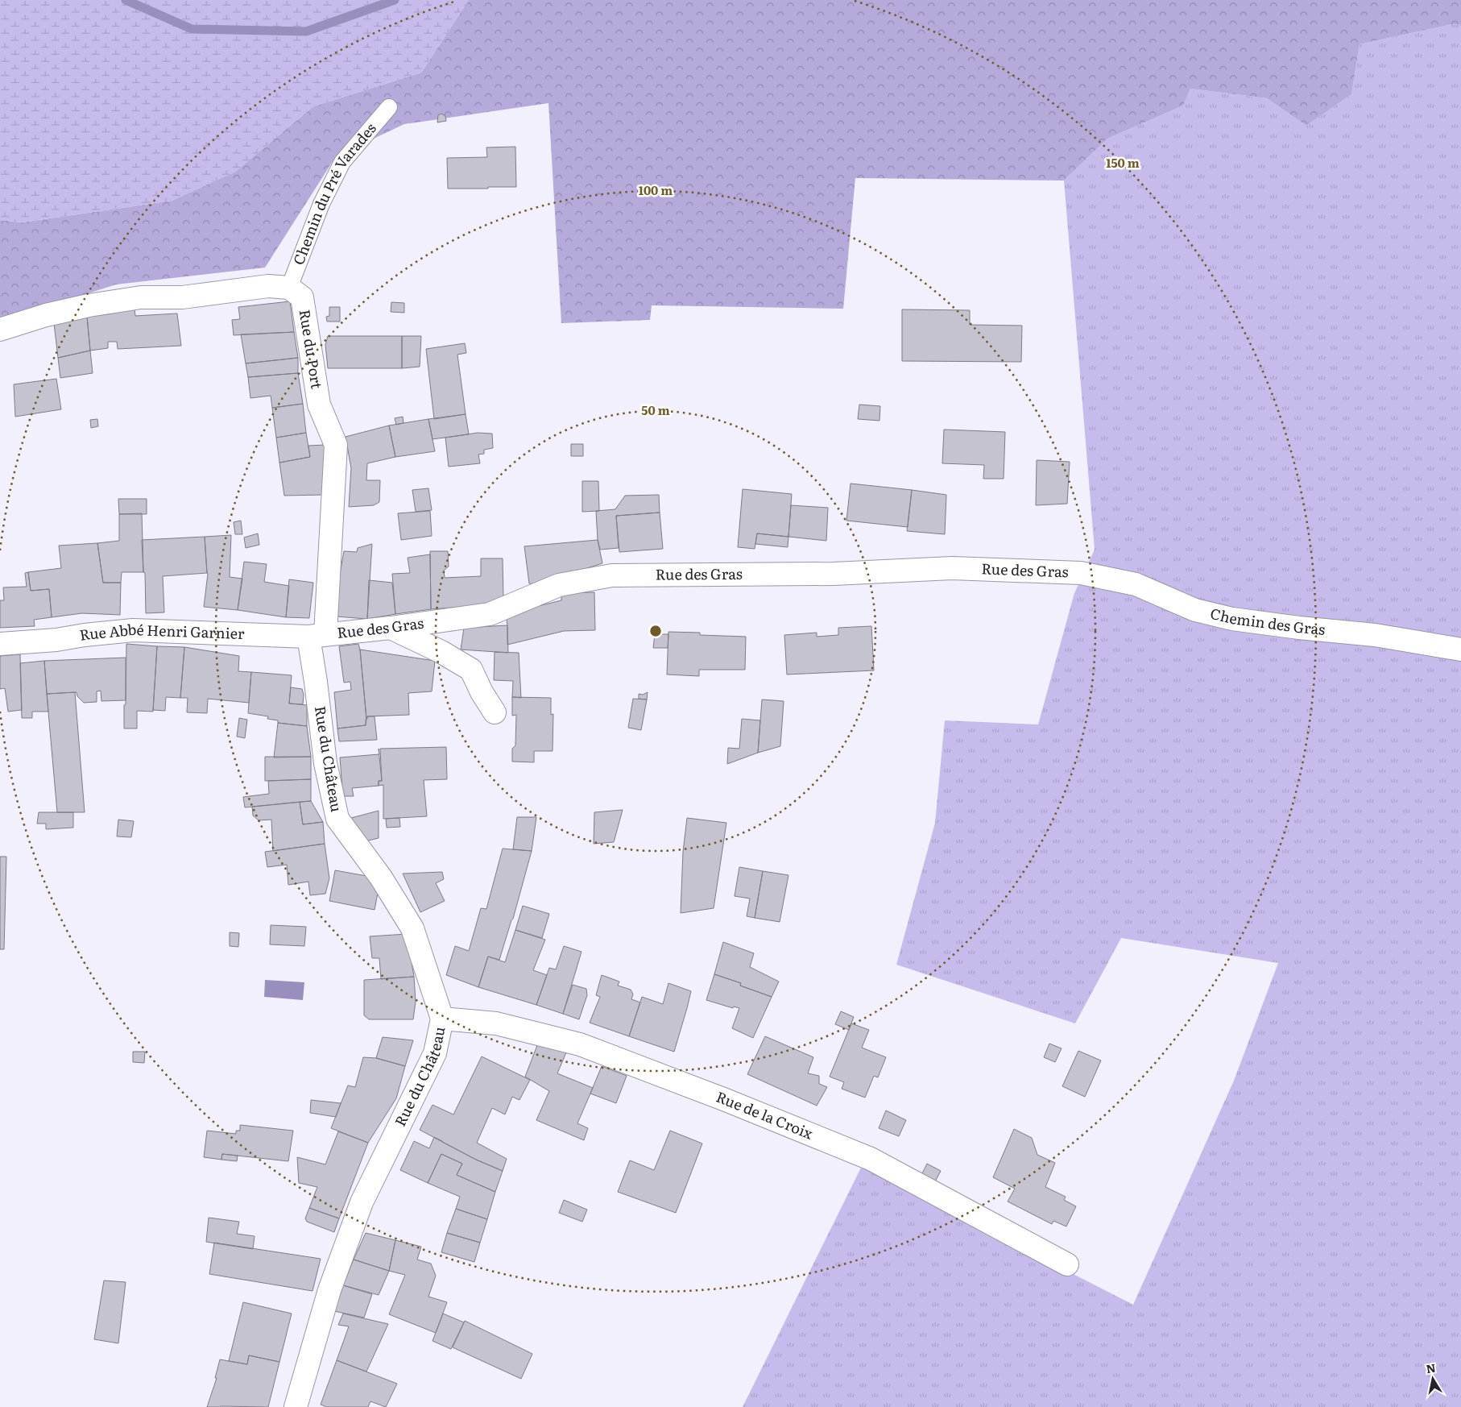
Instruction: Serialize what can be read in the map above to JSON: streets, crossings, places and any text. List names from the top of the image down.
{
  "streets": {
    "street": [
      "Rue du Port",
      "Rue des Gras",
      "Chemin des Gras",
      "Rue Abbé Henri Garnier",
      "Rue du Château",
      "Rue de la Croix"
    ],
    "lane": ["Chemin du Pré Varades"]
  },
  "crossings": [
    ["Chemin du Pré Varades", "Rue du Port"],
    ["Rue du Port", "Rue des Gras"],
    ["Rue du Port", "Rue Abbé Henri Garnier"],
    ["Rue du Port", "Rue du Château"],
    ["Rue des Gras", "Chemin des Gras"],
    ["Rue des Gras", "Rue Abbé Henri Garnier"],
    ["Rue des Gras", "Rue du Château"],
    ["Rue Abbé Henri Garnier", "Rue du Château"],
    ["Rue du Château", "Rue de la Croix"]
  ],
  "north": "top",
  "rings": ["150 m", "100 m", "50 m"]
}
